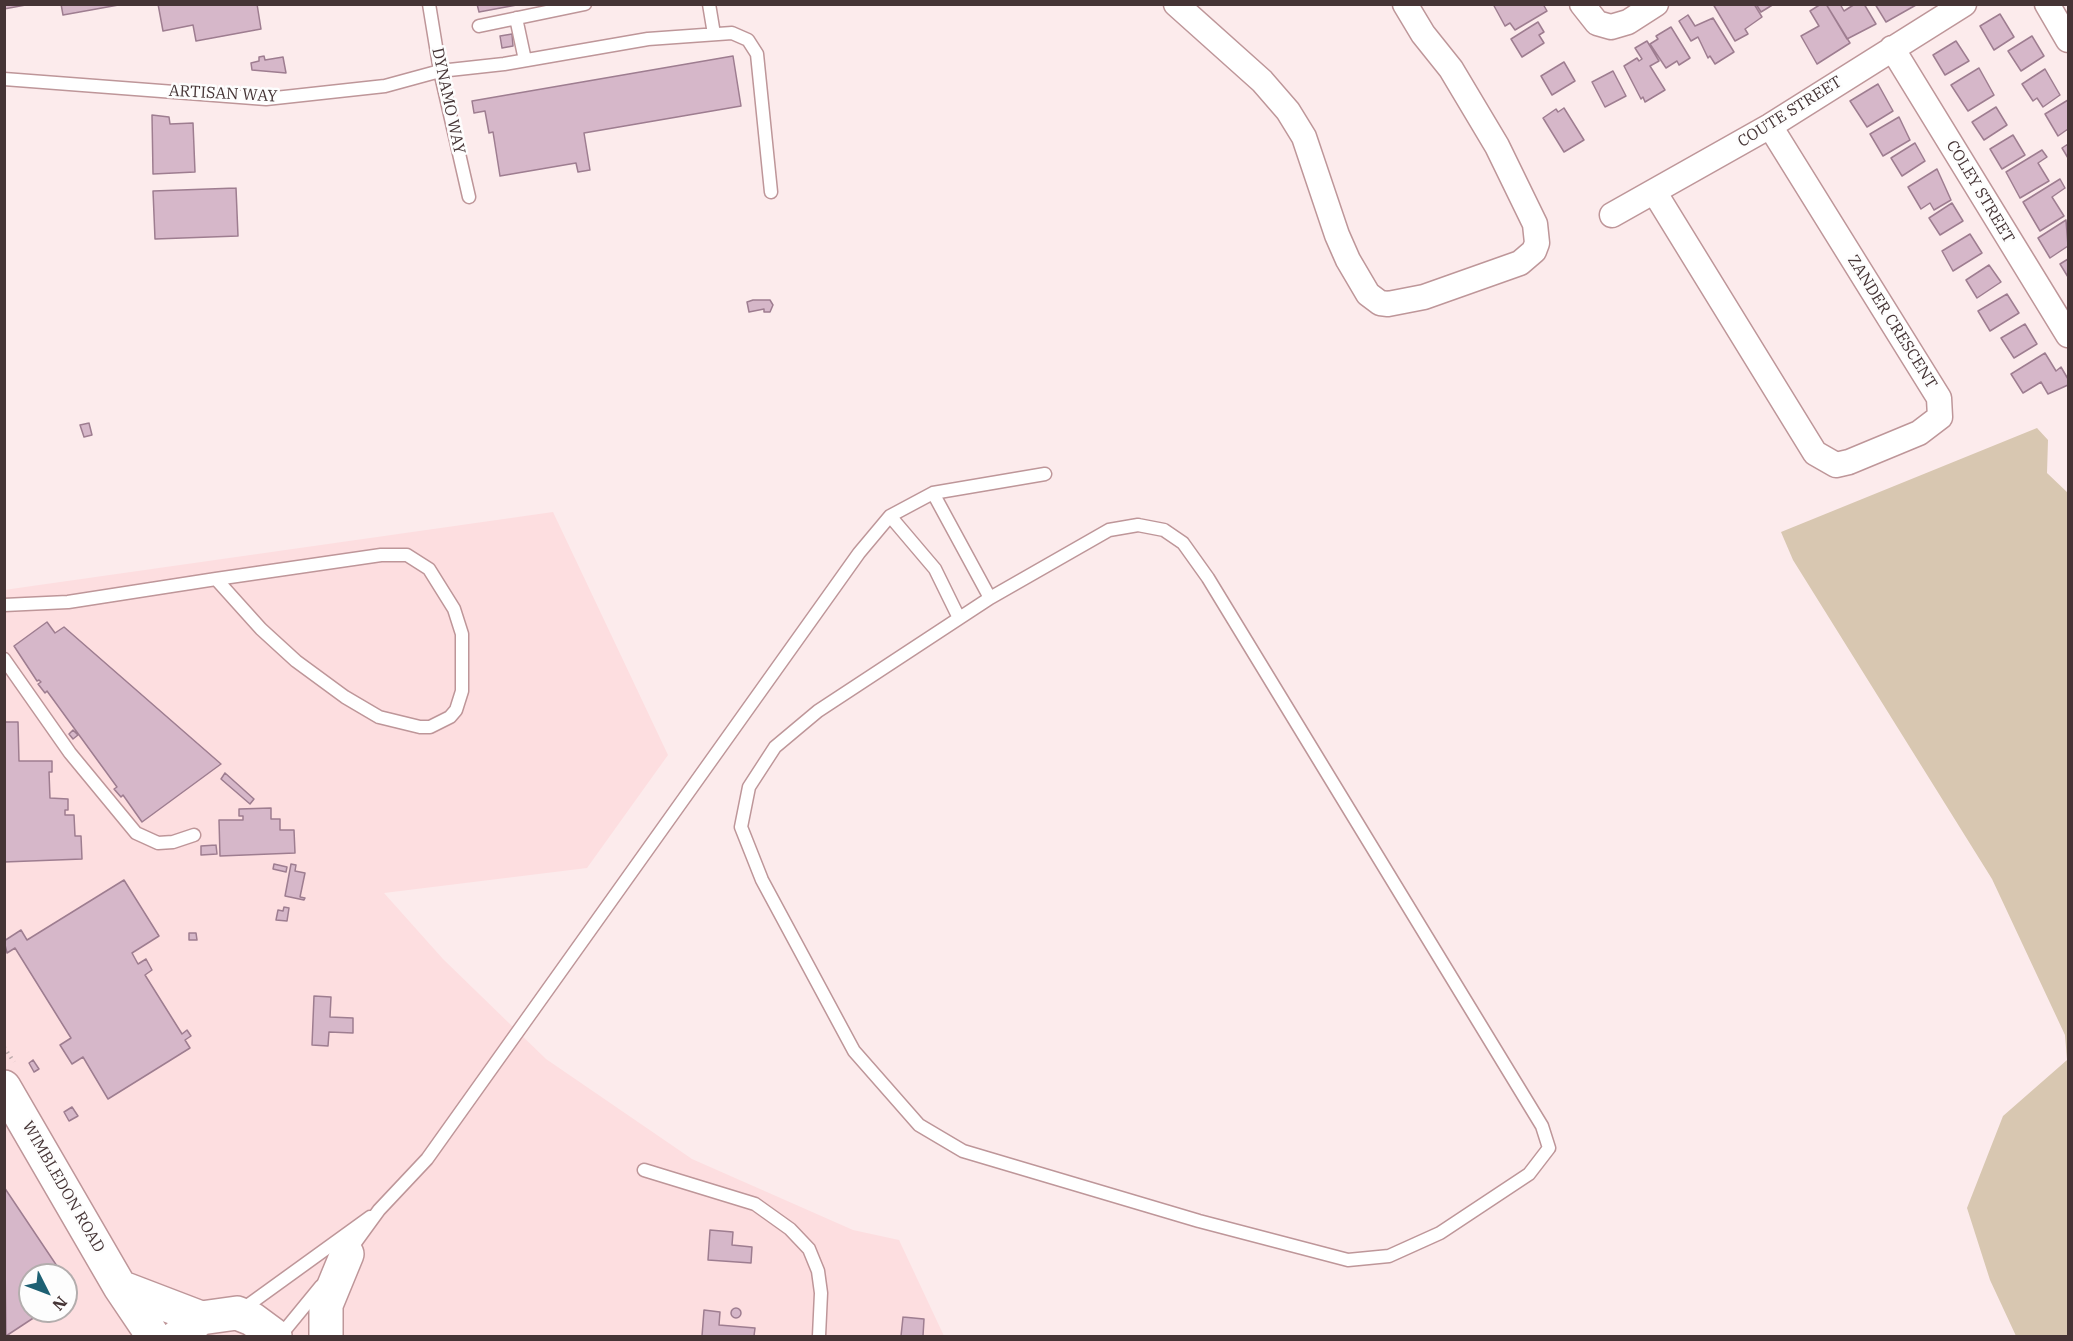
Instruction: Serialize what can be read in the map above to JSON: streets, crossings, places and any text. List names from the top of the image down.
{
  "streets": {
    "main road": ["WIMBLEDON ROAD"],
    "street": ["COUTE STREET", "COLEY STREET", "ZANDER CRESCENT"],
    "lane": ["ARTISAN WAY", "DYNAMO WAY"]
  },
  "crossings": [
    ["ARTISAN WAY", "DYNAMO WAY"],
    ["COUTE STREET", "COLEY STREET"],
    ["COUTE STREET", "ZANDER CRESCENT"]
  ],
  "north": "bottom right"
}
